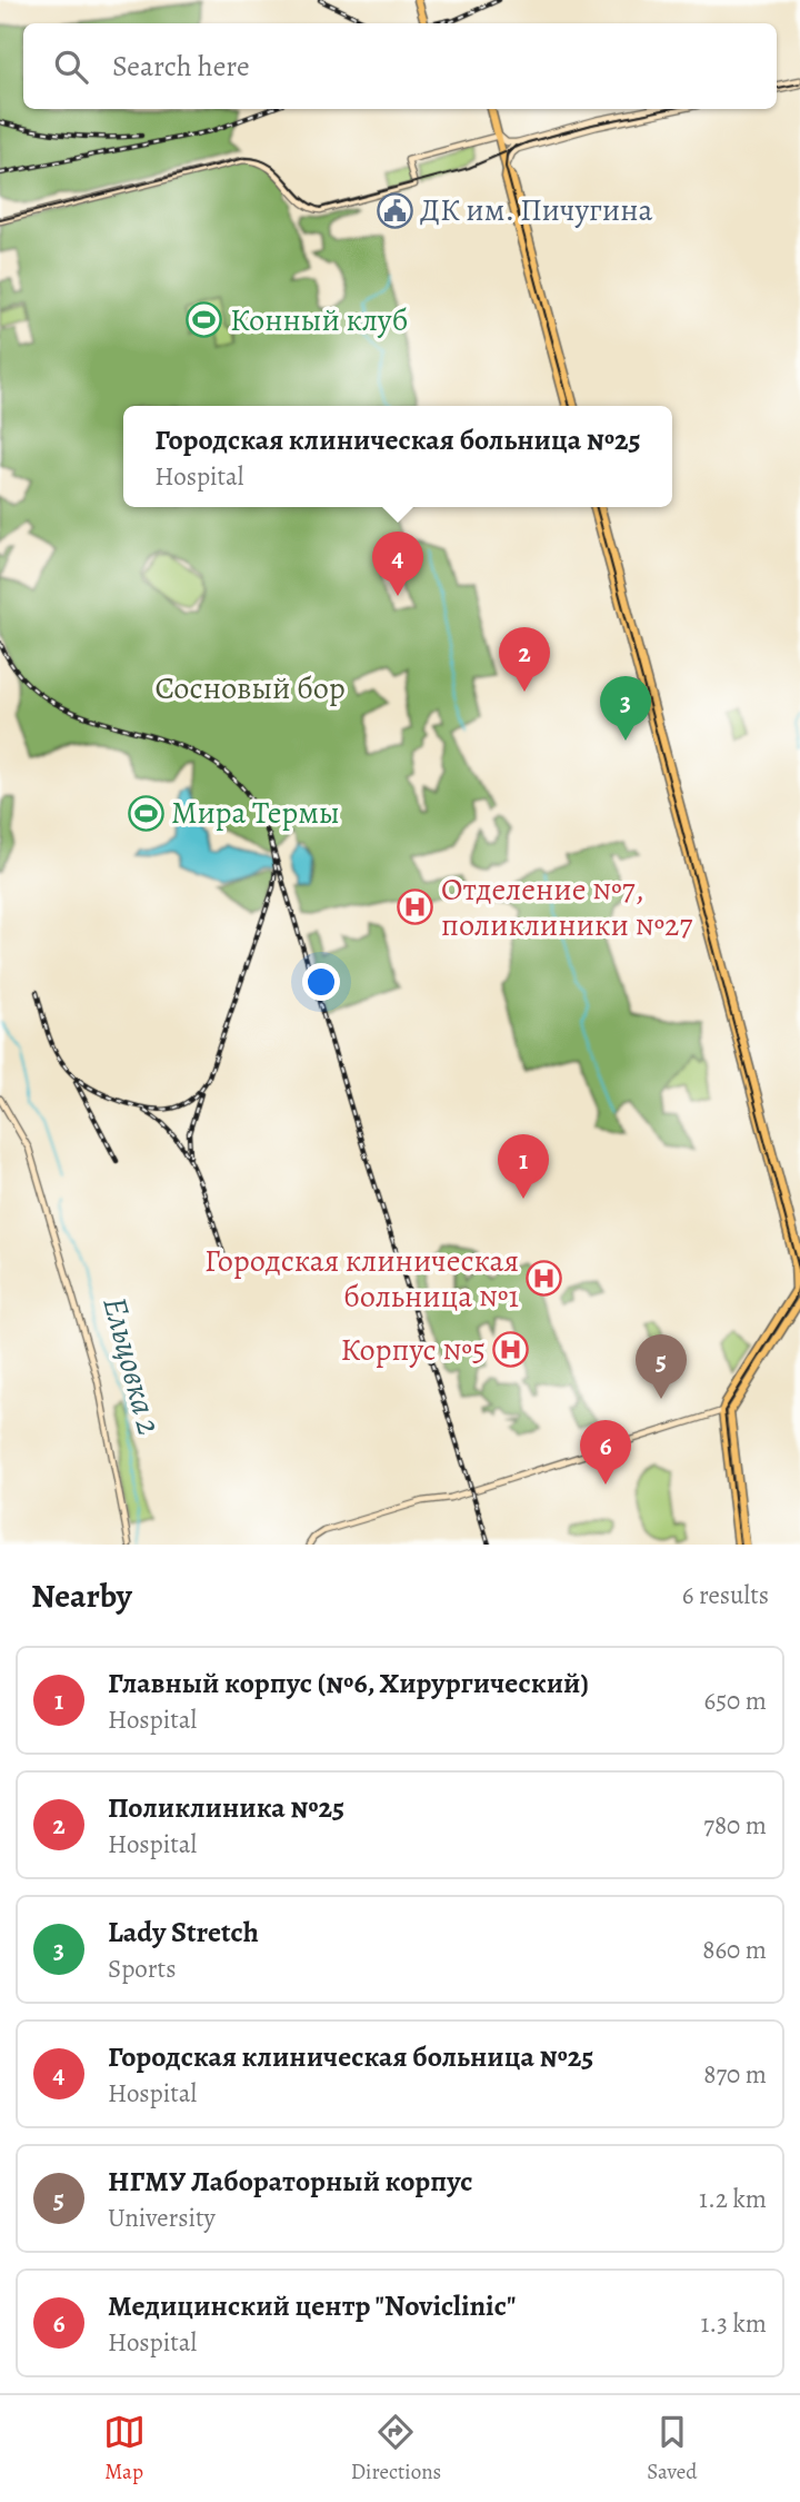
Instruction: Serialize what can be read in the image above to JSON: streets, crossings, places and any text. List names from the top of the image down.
{
  "water": ["Ельцовка 2"],
  "parks": ["Сосновый бор"],
  "places": {
    "public building": ["ДК им. Пичугина"],
    "sports": ["Конный клуб", "Мира Термы"],
    "hospital": ["Отделение №7, поликлиники №27", "Городская клиническая больница №1", "Корпус №5"]
  },
  "page": {
    "search": "Search here",
    "popup": ["Городская клиническая больница №25", "Hospital"],
    "pins": [
      "4",
      "2",
      "3",
      "1",
      "5",
      "6"
    ],
    "heading": ["Nearby", "6 results"],
    "list": [
      {
        "mark": "1",
        "name": "Главный корпус (№6, Хирургический)",
        "note": "Hospital",
        "value": "650 m"
      },
      {
        "mark": "2",
        "name": "Поликлиника №25",
        "note": "Hospital",
        "value": "780 m"
      },
      {
        "mark": "3",
        "name": "Lady Stretch",
        "note": "Sports",
        "value": "860 m"
      },
      {
        "mark": "4",
        "name": "Городская клиническая больница №25",
        "note": "Hospital",
        "value": "870 m"
      },
      {
        "mark": "5",
        "name": "НГМУ Лабораторный корпус",
        "note": "University",
        "value": "1.2 km"
      },
      {
        "mark": "6",
        "name": "Медицинский центр \"Noviclinic\"",
        "note": "Hospital",
        "value": "1.3 km"
      }
    ],
    "nav": ["Map", "Directions", "Saved"]
  }
}
